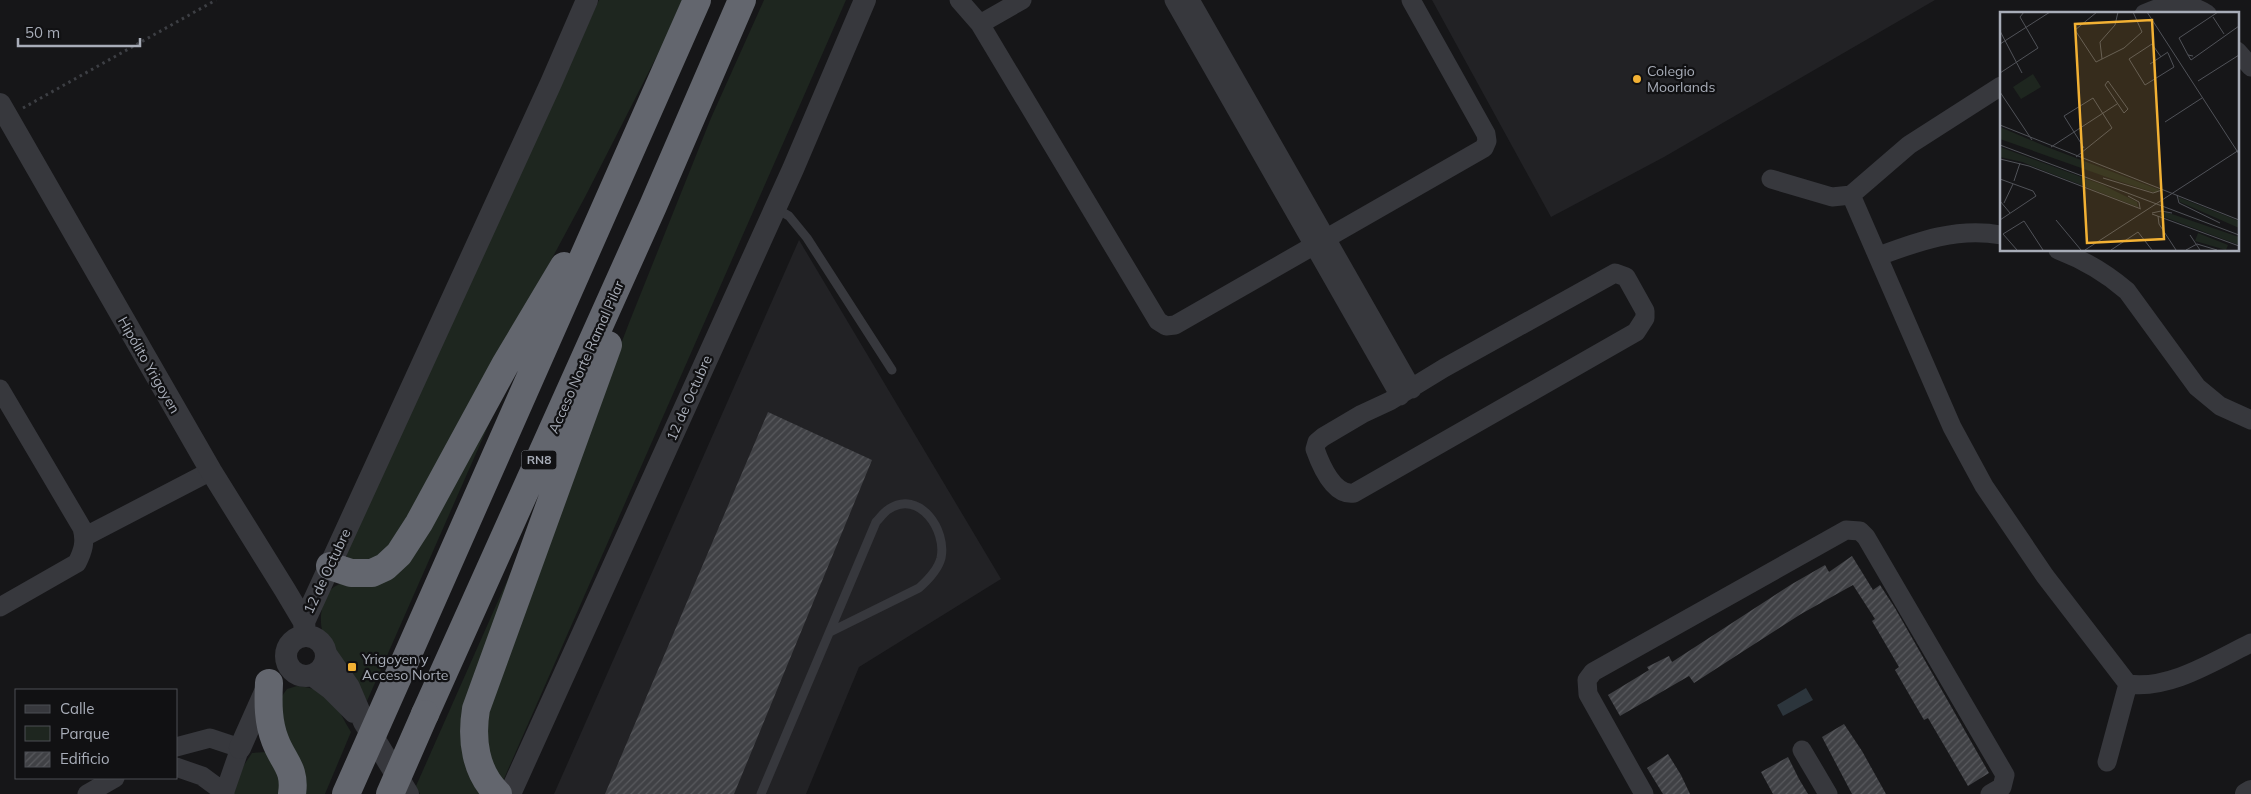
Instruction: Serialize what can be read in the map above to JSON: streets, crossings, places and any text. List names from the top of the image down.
{
  "streets": {
    "highway": ["Acceso Norte Ramal Pilar", "RN8"],
    "street": ["Hipólito Yrigoyen", "12 de Octubre"]
  },
  "crossings": [
    ["Hipólito Yrigoyen", "12 de Octubre"]
  ],
  "places": {
    "other": ["Colegio Moorlands"],
    "transit": ["Yrigoyen y Acceso Norte"]
  },
  "legend": ["Calle", "Parque", "Edificio"],
  "scale_bar": "50 m"
}
